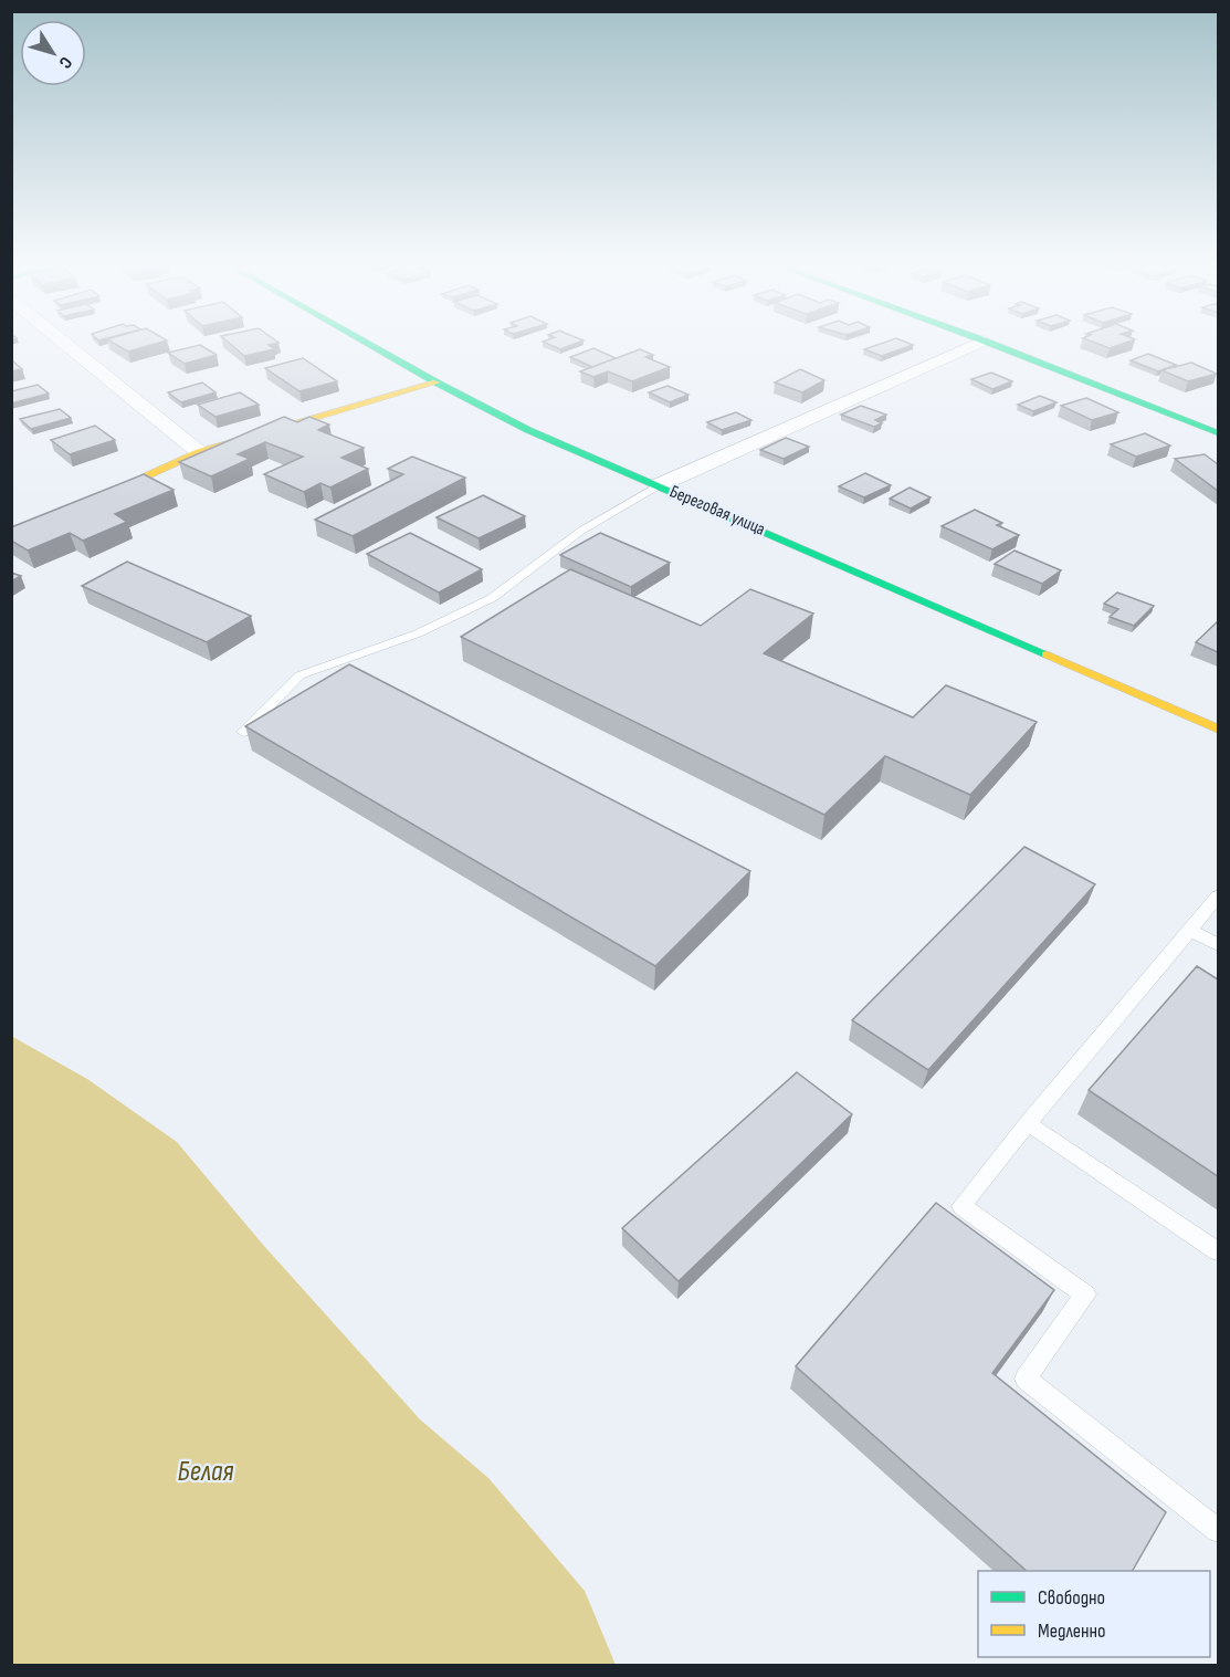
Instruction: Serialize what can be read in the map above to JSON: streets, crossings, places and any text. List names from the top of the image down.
{
  "streets": {
    "main road": ["Береговая улица"]
  },
  "water": ["Белая"],
  "legend": ["Свободно", "Медленно"],
  "north": "bottom right"
}
